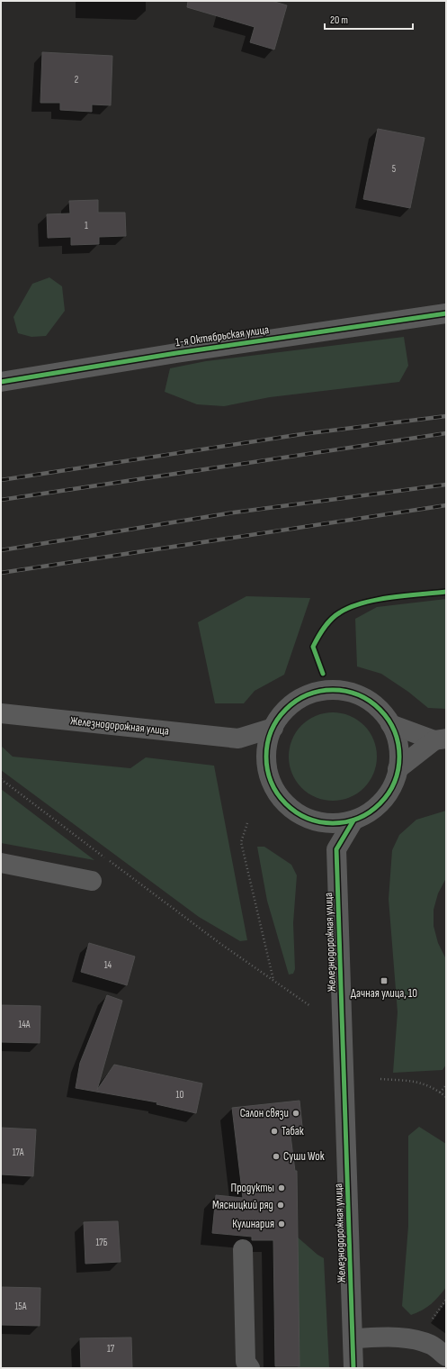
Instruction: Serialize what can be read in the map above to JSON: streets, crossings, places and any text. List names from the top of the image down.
{
  "streets": {
    "street": ["1-я Октябрьская улица", "Железнодорожная улица"]
  },
  "places": {
    "transit": ["Дачная улица, 10"],
    "other": [
      "Салон связи",
      "Табак",
      "Суши Wok",
      "Продукты",
      "Мясницкий ряд",
      "Кулинария"
    ]
  },
  "house_numbers": [
    "2",
    "5",
    "1",
    "14",
    "14А",
    "10",
    "17А",
    "17Б",
    "15А",
    "17"
  ],
  "scale_bar": "20 m"
}
